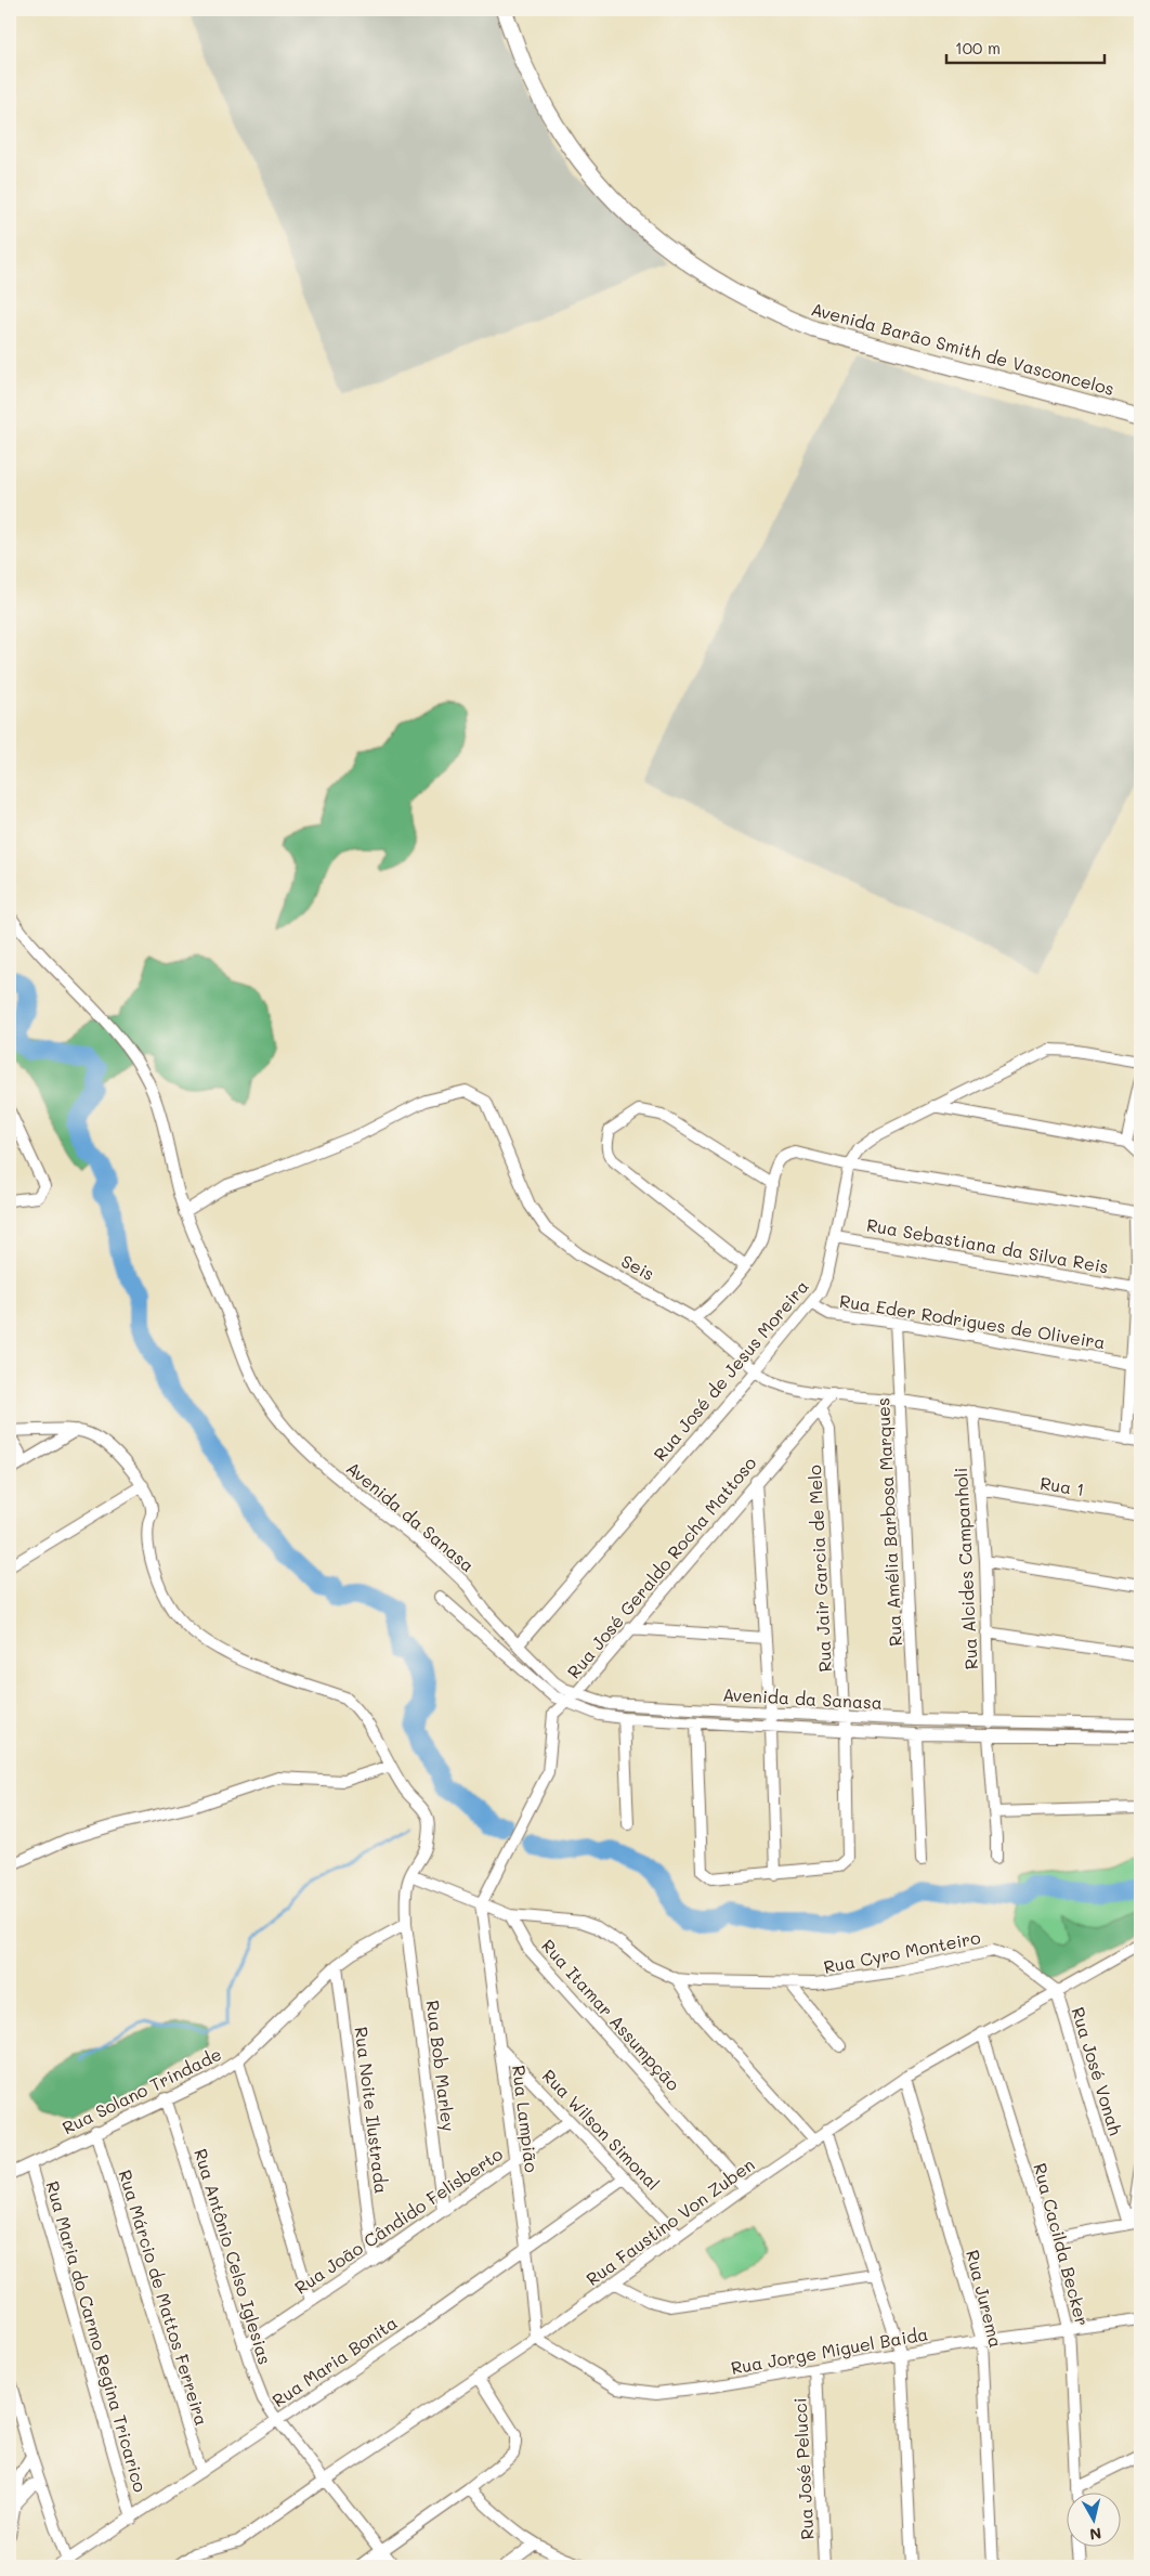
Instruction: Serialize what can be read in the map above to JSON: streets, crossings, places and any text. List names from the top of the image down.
{
  "streets": {
    "main road": ["Avenida Barão Smith de Vasconcelos"],
    "street": [
      "Rua Sebastiana da Silva Reis",
      "Seis",
      "Rua Eder Rodrigues de Oliveira",
      "Rua José de Jesus Moreira",
      "Rua 1",
      "Avenida da Sanasa",
      "Rua Amélia Barbosa Marques",
      "Rua José Geraldo Rocha Mattoso",
      "Rua Jair Garcia de Melo",
      "Rua Alcides Campanholi",
      "Rua Cyro Monteiro",
      "Rua Itamar Assumpção",
      "Rua Bob Marley",
      "Rua José Vonah",
      "Rua Solano Trindade",
      "Rua Noite Ilustrada",
      "Rua Lampião",
      "Rua Wilson Simonal",
      "Rua João Cândido Felisberto",
      "Rua Faustino Von Zuben",
      "Rua Cacilda Becker",
      "Rua Antônio Celso Iglesias",
      "Rua Márcio de Mattos Ferreira",
      "Rua Jurema",
      "Rua Maria do Carmo Regina Tricarico",
      "Rua Jorge Miguel Baida",
      "Rua Maria Bonita",
      "Rua José Pelucci"
    ]
  },
  "crossings": [
    ["Rua Sebastiana da Silva Reis", "Rua José de Jesus Moreira"],
    ["Seis", "Rua José de Jesus Moreira"],
    ["Seis", "Avenida da Sanasa"],
    ["Seis", "Rua Amélia Barbosa Marques"],
    ["Seis", "Rua José Geraldo Rocha Mattoso"],
    ["Seis", "Rua Alcides Campanholi"],
    ["Rua Eder Rodrigues de Oliveira", "Rua José de Jesus Moreira"],
    ["Rua Eder Rodrigues de Oliveira", "Rua Amélia Barbosa Marques"],
    ["Rua José de Jesus Moreira", "Avenida da Sanasa"],
    ["Rua 1", "Rua Alcides Campanholi"],
    ["Avenida da Sanasa", "Rua Amélia Barbosa Marques"],
    ["Avenida da Sanasa", "Rua José Geraldo Rocha Mattoso"],
    ["Avenida da Sanasa", "Rua Jair Garcia de Melo"],
    ["Avenida da Sanasa", "Rua Alcides Campanholi"],
    ["Rua José Geraldo Rocha Mattoso", "Rua Jair Garcia de Melo"],
    ["Rua José Geraldo Rocha Mattoso", "Rua Lampião"],
    ["Rua Cyro Monteiro", "Rua José Vonah"],
    ["Rua Cyro Monteiro", "Rua Faustino Von Zuben"],
    ["Rua Itamar Assumpção", "Rua Faustino Von Zuben"],
    ["Rua Bob Marley", "Rua Solano Trindade"],
    ["Rua Bob Marley", "Rua João Cândido Felisberto"],
    ["Rua José Vonah", "Rua Faustino Von Zuben"],
    ["Rua Solano Trindade", "Rua Noite Ilustrada"],
    ["Rua Solano Trindade", "Rua Antônio Celso Iglesias"],
    ["Rua Solano Trindade", "Rua Márcio de Mattos Ferreira"],
    ["Rua Solano Trindade", "Rua Maria do Carmo Regina Tricarico"],
    ["Rua Noite Ilustrada", "Rua João Cândido Felisberto"],
    ["Rua Lampião", "Rua Wilson Simonal"],
    ["Rua Lampião", "Rua João Cândido Felisberto"],
    ["Rua Lampião", "Rua Faustino Von Zuben"],
    ["Rua Lampião", "Rua Jorge Miguel Baida"],
    ["Rua Lampião", "Rua Maria Bonita"],
    ["Rua Wilson Simonal", "Rua João Cândido Felisberto"],
    ["Rua Wilson Simonal", "Rua Faustino Von Zuben"],
    ["Rua Wilson Simonal", "Rua Maria Bonita"],
    ["Rua João Cândido Felisberto", "Rua Antônio Celso Iglesias"],
    ["Rua Faustino Von Zuben", "Rua Cacilda Becker"],
    ["Rua Faustino Von Zuben", "Rua Antônio Celso Iglesias"],
    ["Rua Faustino Von Zuben", "Rua Jurema"],
    ["Rua Faustino Von Zuben", "Rua Jorge Miguel Baida"],
    ["Rua Cacilda Becker", "Rua Jorge Miguel Baida"],
    ["Rua Antônio Celso Iglesias", "Rua Maria Bonita"],
    ["Rua Márcio de Mattos Ferreira", "Rua Maria Bonita"],
    ["Rua Jurema", "Rua Jorge Miguel Baida"],
    ["Rua Maria do Carmo Regina Tricarico", "Rua Maria Bonita"],
    ["Rua Jorge Miguel Baida", "Rua José Pelucci"]
  ],
  "scale_bar": "100 m",
  "north": "bottom"
}
